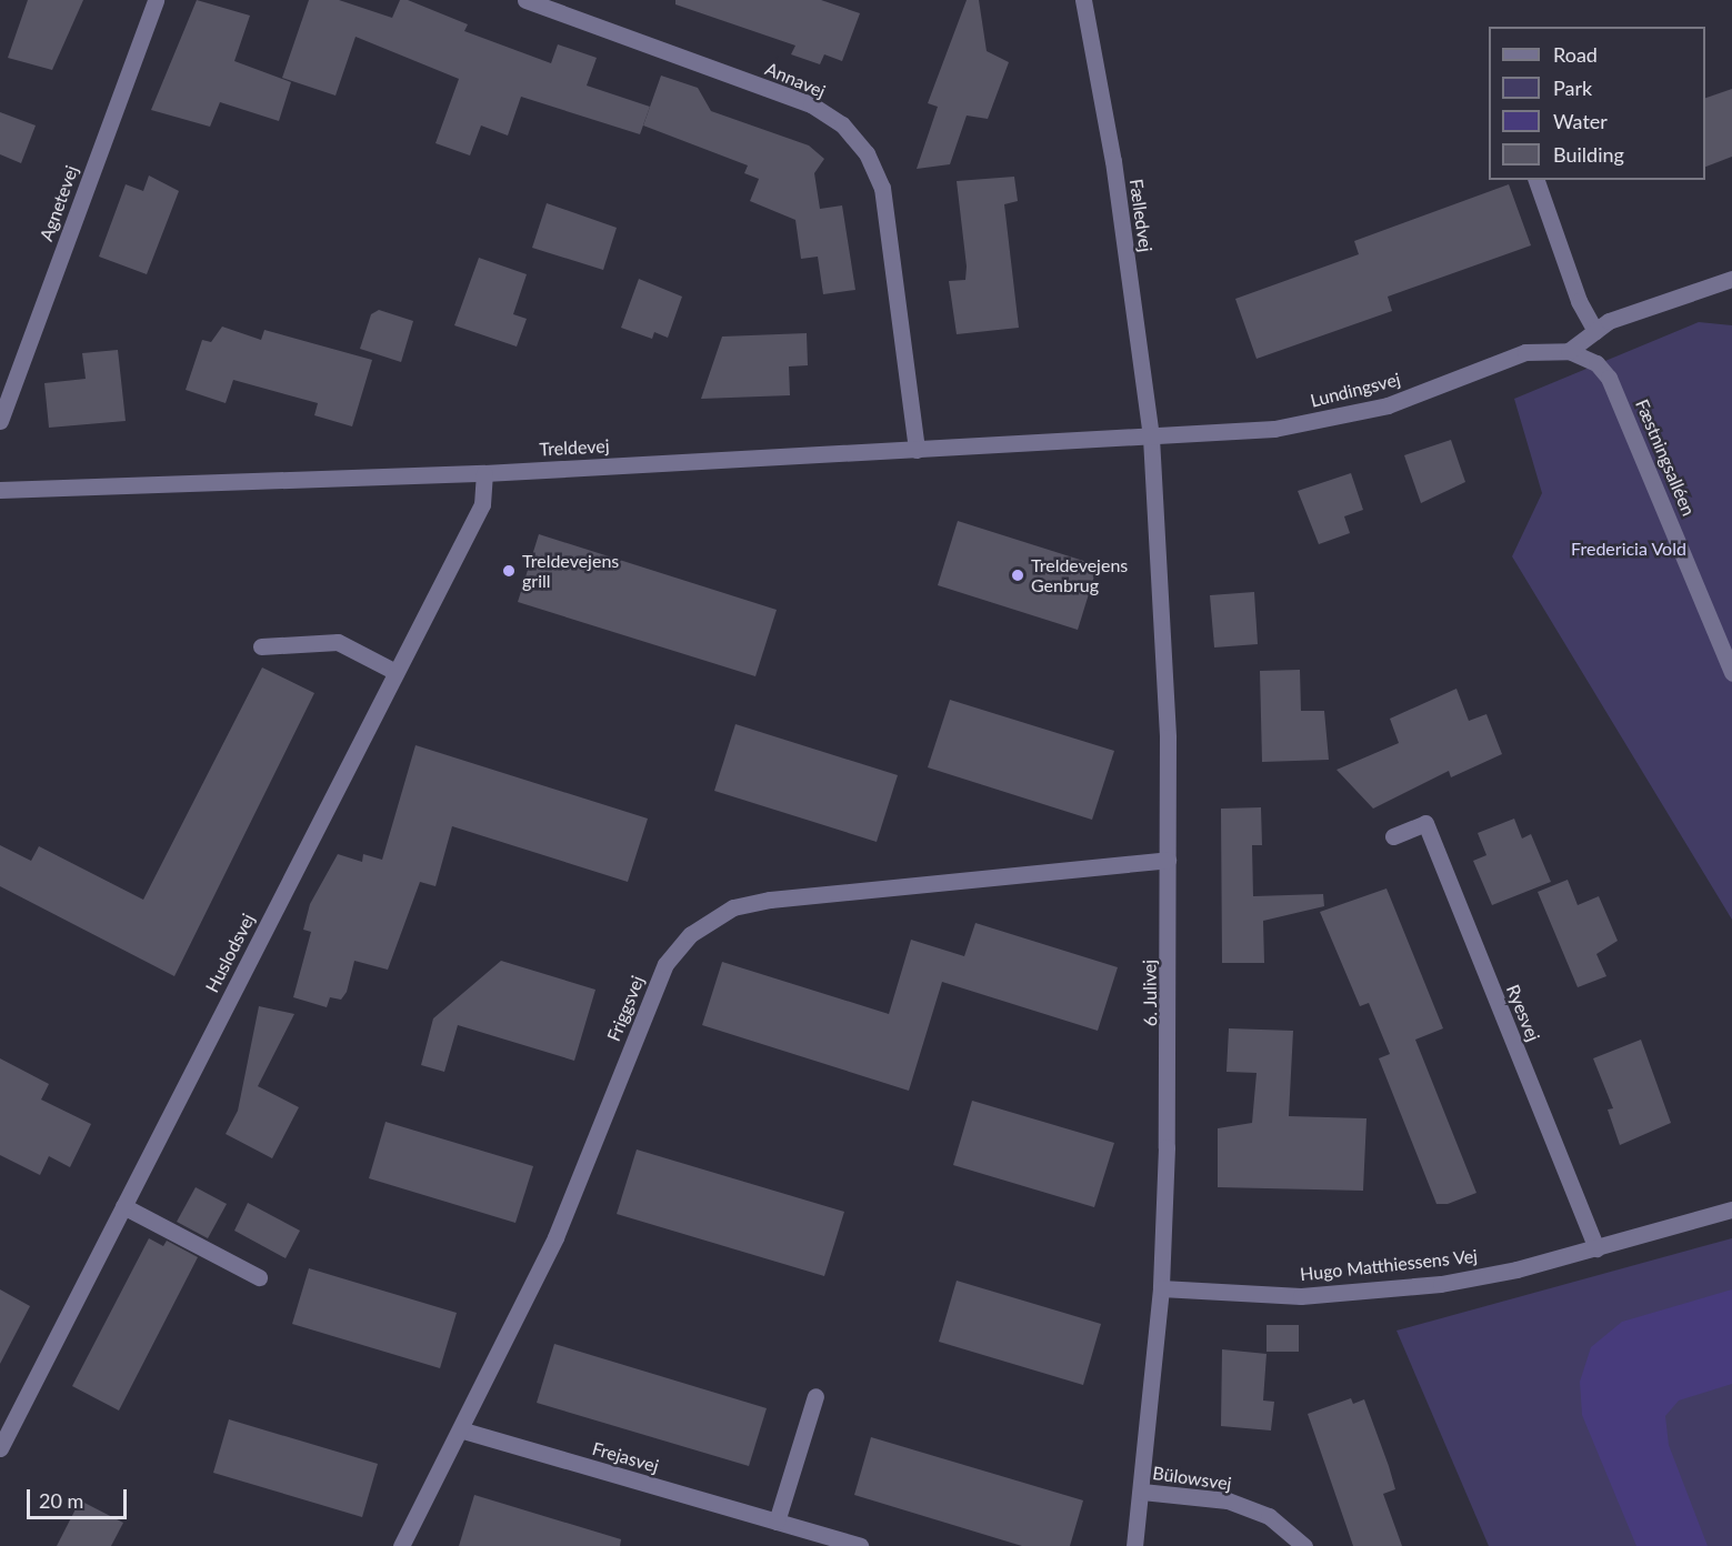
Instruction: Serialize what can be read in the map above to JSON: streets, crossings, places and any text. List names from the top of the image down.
{
  "streets": {
    "street": [
      "Annavej",
      "Agnetevej",
      "Fælledvej",
      "Lundingsvej",
      "Treldevej",
      "Fæstningsalléen",
      "Huslodsvej",
      "6. Julivej",
      "Friggsvej",
      "Ryesvej",
      "Hugo Matthiessens Vej",
      "Frejasvej",
      "Bülowsvej"
    ]
  },
  "crossings": [
    ["Annavej", "Treldevej"],
    ["Fælledvej", "Lundingsvej"],
    ["Fælledvej", "Treldevej"],
    ["Fælledvej", "6. Julivej"],
    ["Lundingsvej", "Treldevej"],
    ["Lundingsvej", "Fæstningsalléen"],
    ["Lundingsvej", "6. Julivej"],
    ["Treldevej", "Huslodsvej"],
    ["Treldevej", "6. Julivej"],
    ["6. Julivej", "Friggsvej"],
    ["6. Julivej", "Hugo Matthiessens Vej"],
    ["6. Julivej", "Bülowsvej"],
    ["Friggsvej", "Frejasvej"],
    ["Ryesvej", "Hugo Matthiessens Vej"]
  ],
  "parks": ["Fredericia Vold"],
  "places": ["Treldevejens grill", "Treldevejens Genbrug"],
  "legend": [
    "Road",
    "Park",
    "Water",
    "Building"
  ],
  "scale_bar": "20 m"
}
